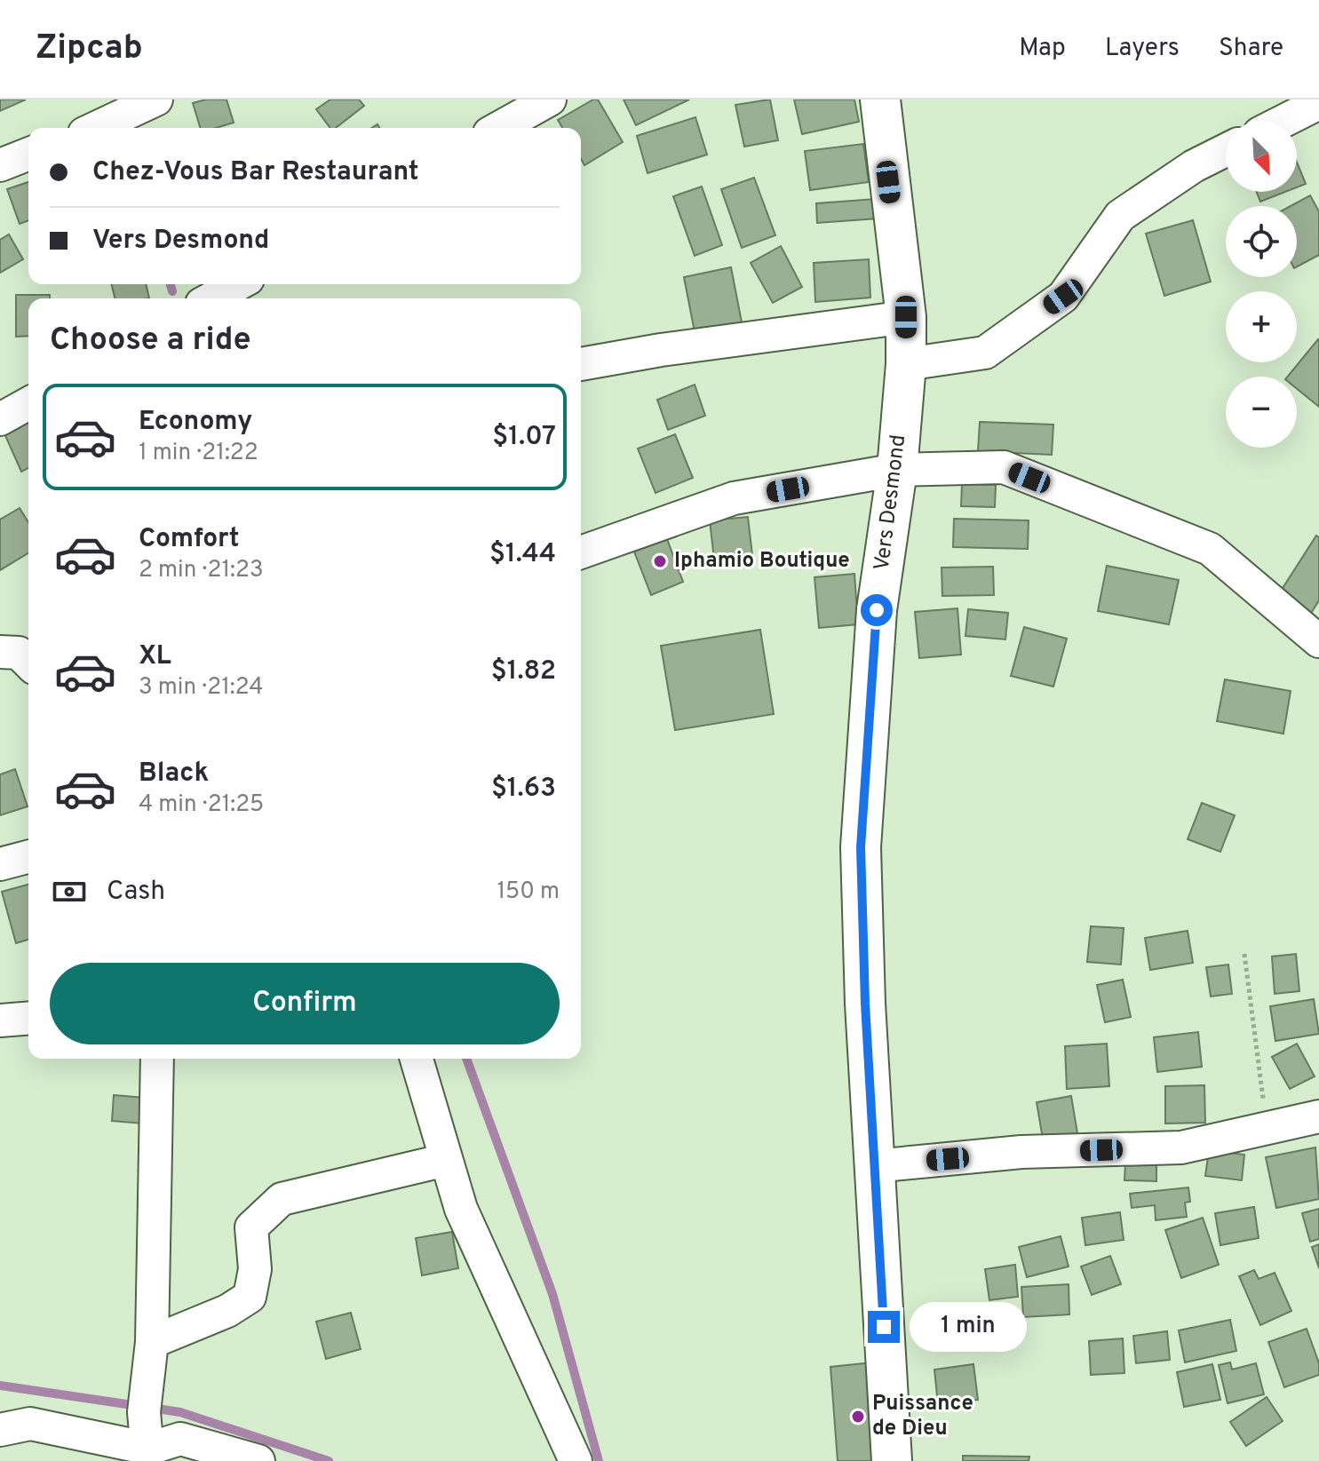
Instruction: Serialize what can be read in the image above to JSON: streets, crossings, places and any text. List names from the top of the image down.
{
  "streets": {
    "main road": ["Vers Desmond"]
  },
  "places": ["Iphamio Boutique", "Puissance de Dieu"],
  "north": "bottom right",
  "page": {
    "header": "Zipcab",
    "nav": ["Map", "Layers", "Share"],
    "map_buttons": ["+", "−"],
    "banner": ["Chez-Vous Bar Restaurant", "Vers Desmond"],
    "heading": "Choose a ride",
    "list": [
      {
        "name": "Economy",
        "note": "1 min · 21:22",
        "value": "$1.07"
      },
      {
        "name": "Comfort",
        "note": "2 min · 21:23",
        "value": "$1.44"
      },
      {
        "name": "XL",
        "note": "3 min · 21:24",
        "value": "$1.82"
      },
      {
        "name": "Black",
        "note": "4 min · 21:25",
        "value": "$1.63"
      }
    ],
    "pay": ["Cash", "150 m"],
    "buttons": "Confirm",
    "bubble": "1 min"
  }
}
